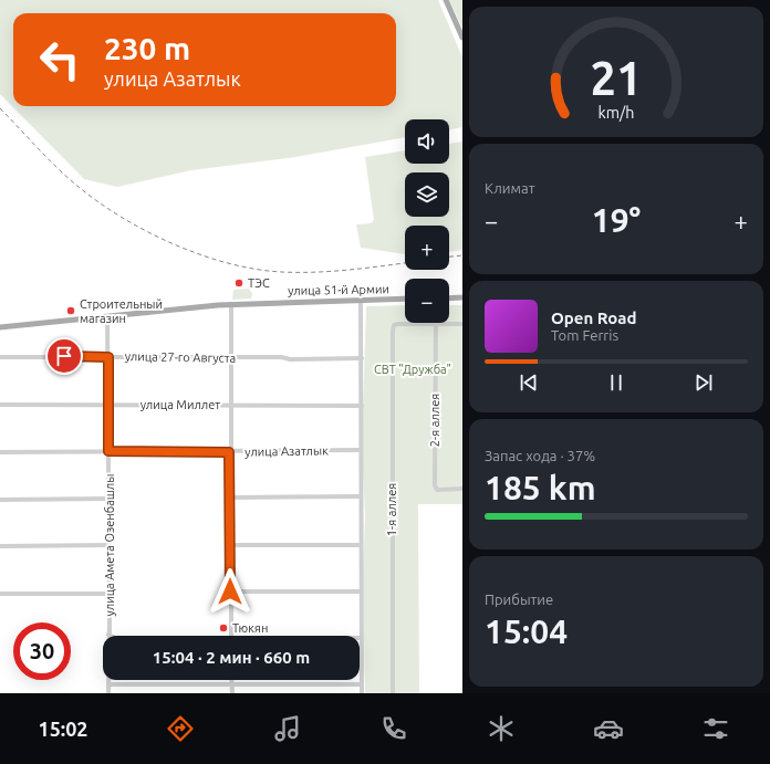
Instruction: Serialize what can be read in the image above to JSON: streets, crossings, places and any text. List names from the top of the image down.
{
  "streets": {
    "main road": ["улица 51-й Армии"],
    "street": [
      "улица 27-го Августа",
      "улица Миллет",
      "2-я аллея",
      "улица Азатлык",
      "1-я аллея",
      "улица Амета Озенбашлы"
    ]
  },
  "crossings": [
    ["улица 51-й Армии", "улица Амета Озенбашлы"],
    ["улица 27-го Августа", "улица Амета Озенбашлы"],
    ["улица Миллет", "улица Амета Озенбашлы"],
    ["2-я аллея", "1-я аллея"],
    ["улица Азатлык", "улица Амета Озенбашлы"]
  ],
  "parks": ["СВТ \"Дружба\""],
  "places": ["ТЭС", "Строительный магазин", "Тюкян"],
  "page": {
    "turn": ["230 m", "улица Азатлык"],
    "map_buttons": ["+", "−"],
    "tile": [
      "Климат",
      ["Запас хода · 37%", "185 km"],
      ["Прибытие", "15:04"]
    ],
    "heat": ["−", "19°", "+"],
    "song": ["Open Road", "Tom Ferris"],
    "limit": "30",
    "trip": "15:04 · 2 мин · 660 m",
    "tabs": "15:02",
    "gauge": ["21", "km/h"]
  }
}
